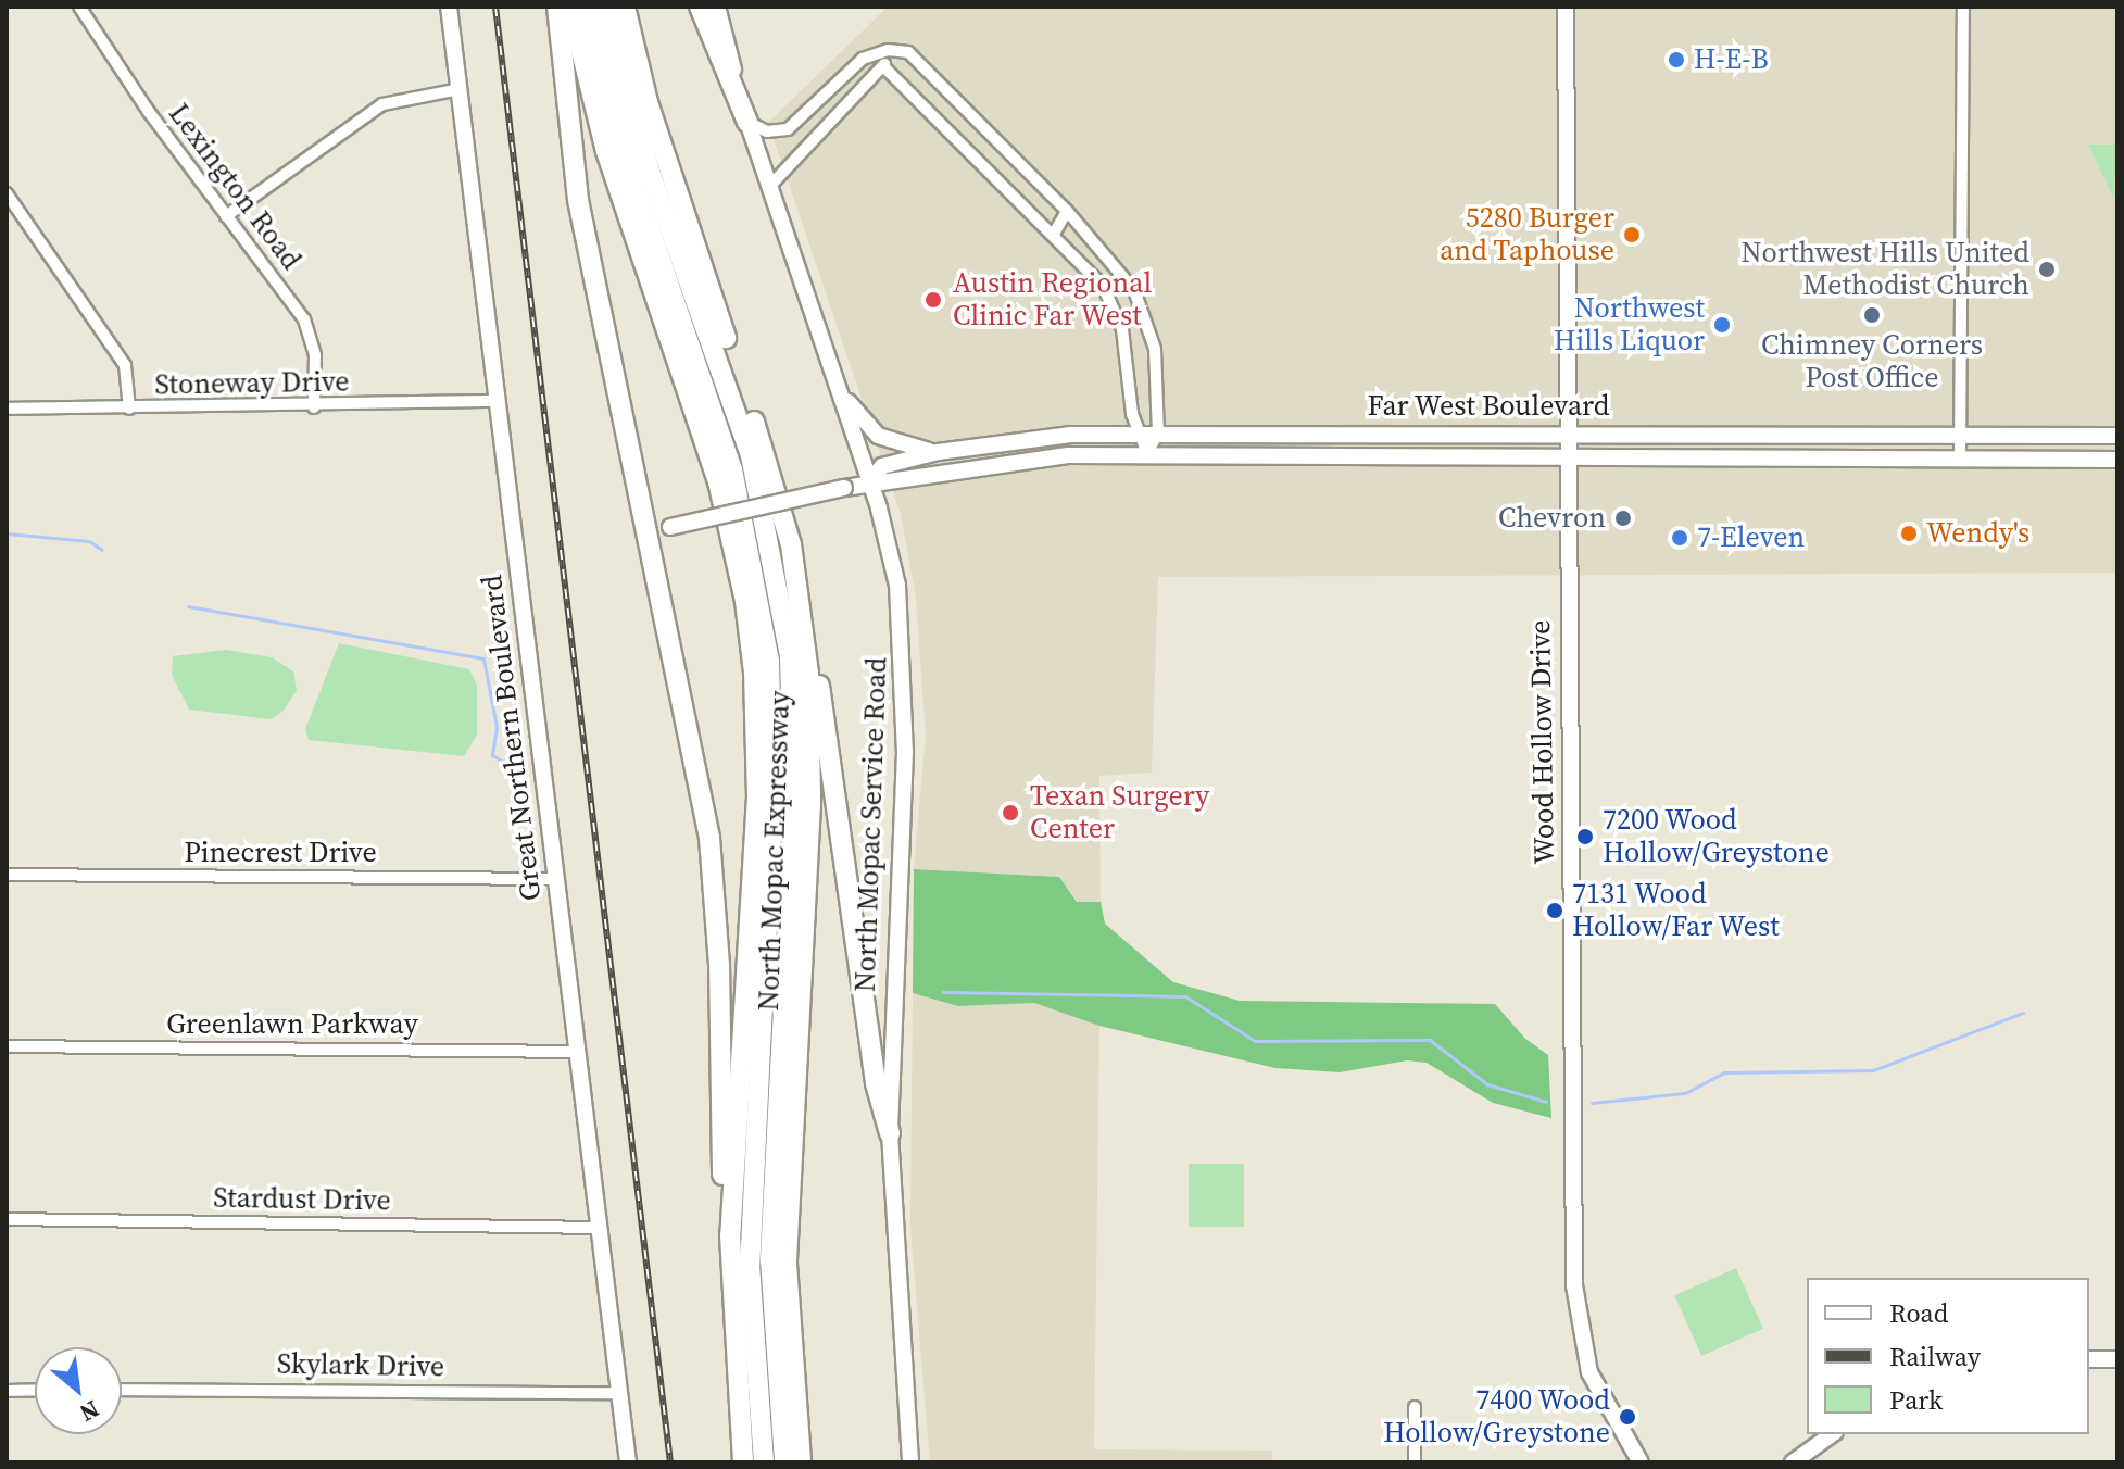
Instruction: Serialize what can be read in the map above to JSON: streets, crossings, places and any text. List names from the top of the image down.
{
  "streets": {
    "highway": ["North Mopac Expressway"],
    "street": [
      "Lexington Road",
      "Stoneway Drive",
      "Far West Boulevard",
      "Great Northern Boulevard",
      "Wood Hollow Drive",
      "North Mopac Service Road",
      "Pinecrest Drive",
      "Greenlawn Parkway",
      "Stardust Drive",
      "Skylark Drive"
    ]
  },
  "crossings": [
    ["Lexington Road", "Stoneway Drive"],
    ["Stoneway Drive", "Great Northern Boulevard"],
    ["Far West Boulevard", "Wood Hollow Drive"],
    ["Far West Boulevard", "North Mopac Service Road"],
    ["Great Northern Boulevard", "Pinecrest Drive"],
    ["Great Northern Boulevard", "Greenlawn Parkway"],
    ["Great Northern Boulevard", "Stardust Drive"],
    ["Great Northern Boulevard", "Skylark Drive"]
  ],
  "places": [
    "H-E-B",
    "5280 Burger and Taphouse",
    "Northwest Hills United Methodist Church",
    "Austin Regional Clinic Far West",
    "Chimney Corners Post Office",
    "Northwest Hills Liquor",
    "Chevron",
    "Wendy's",
    "7-Eleven",
    "Texan Surgery Center",
    "7200 Wood Hollow/Greystone",
    "7131 Wood Hollow/Far West",
    "7400 Wood Hollow/Greystone"
  ],
  "legend": ["Road", "Railway", "Park"],
  "north": "bottom right"
}
